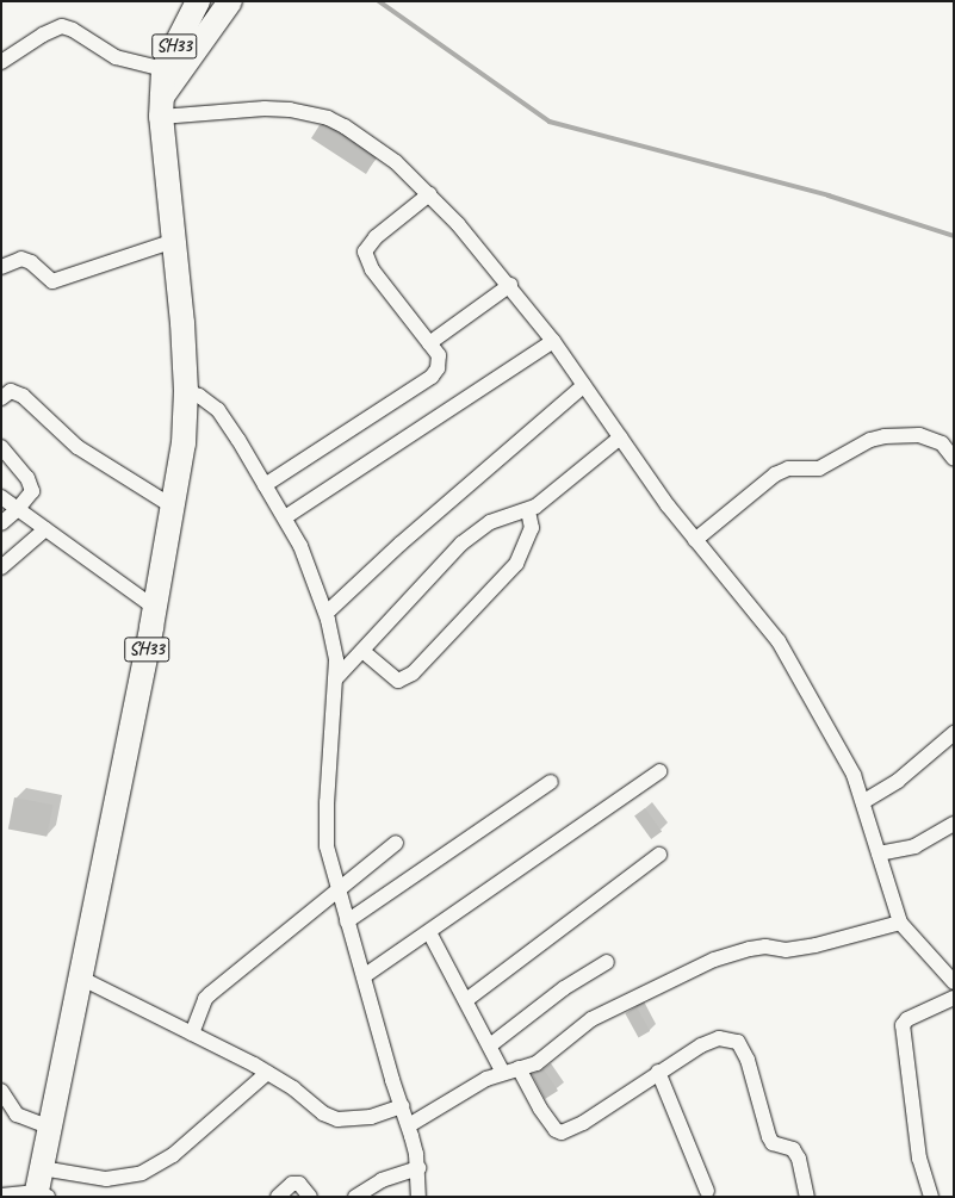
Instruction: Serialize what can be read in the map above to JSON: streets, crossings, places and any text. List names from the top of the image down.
{
  "streets": {
    "main road": ["SH33"]
  }
}
